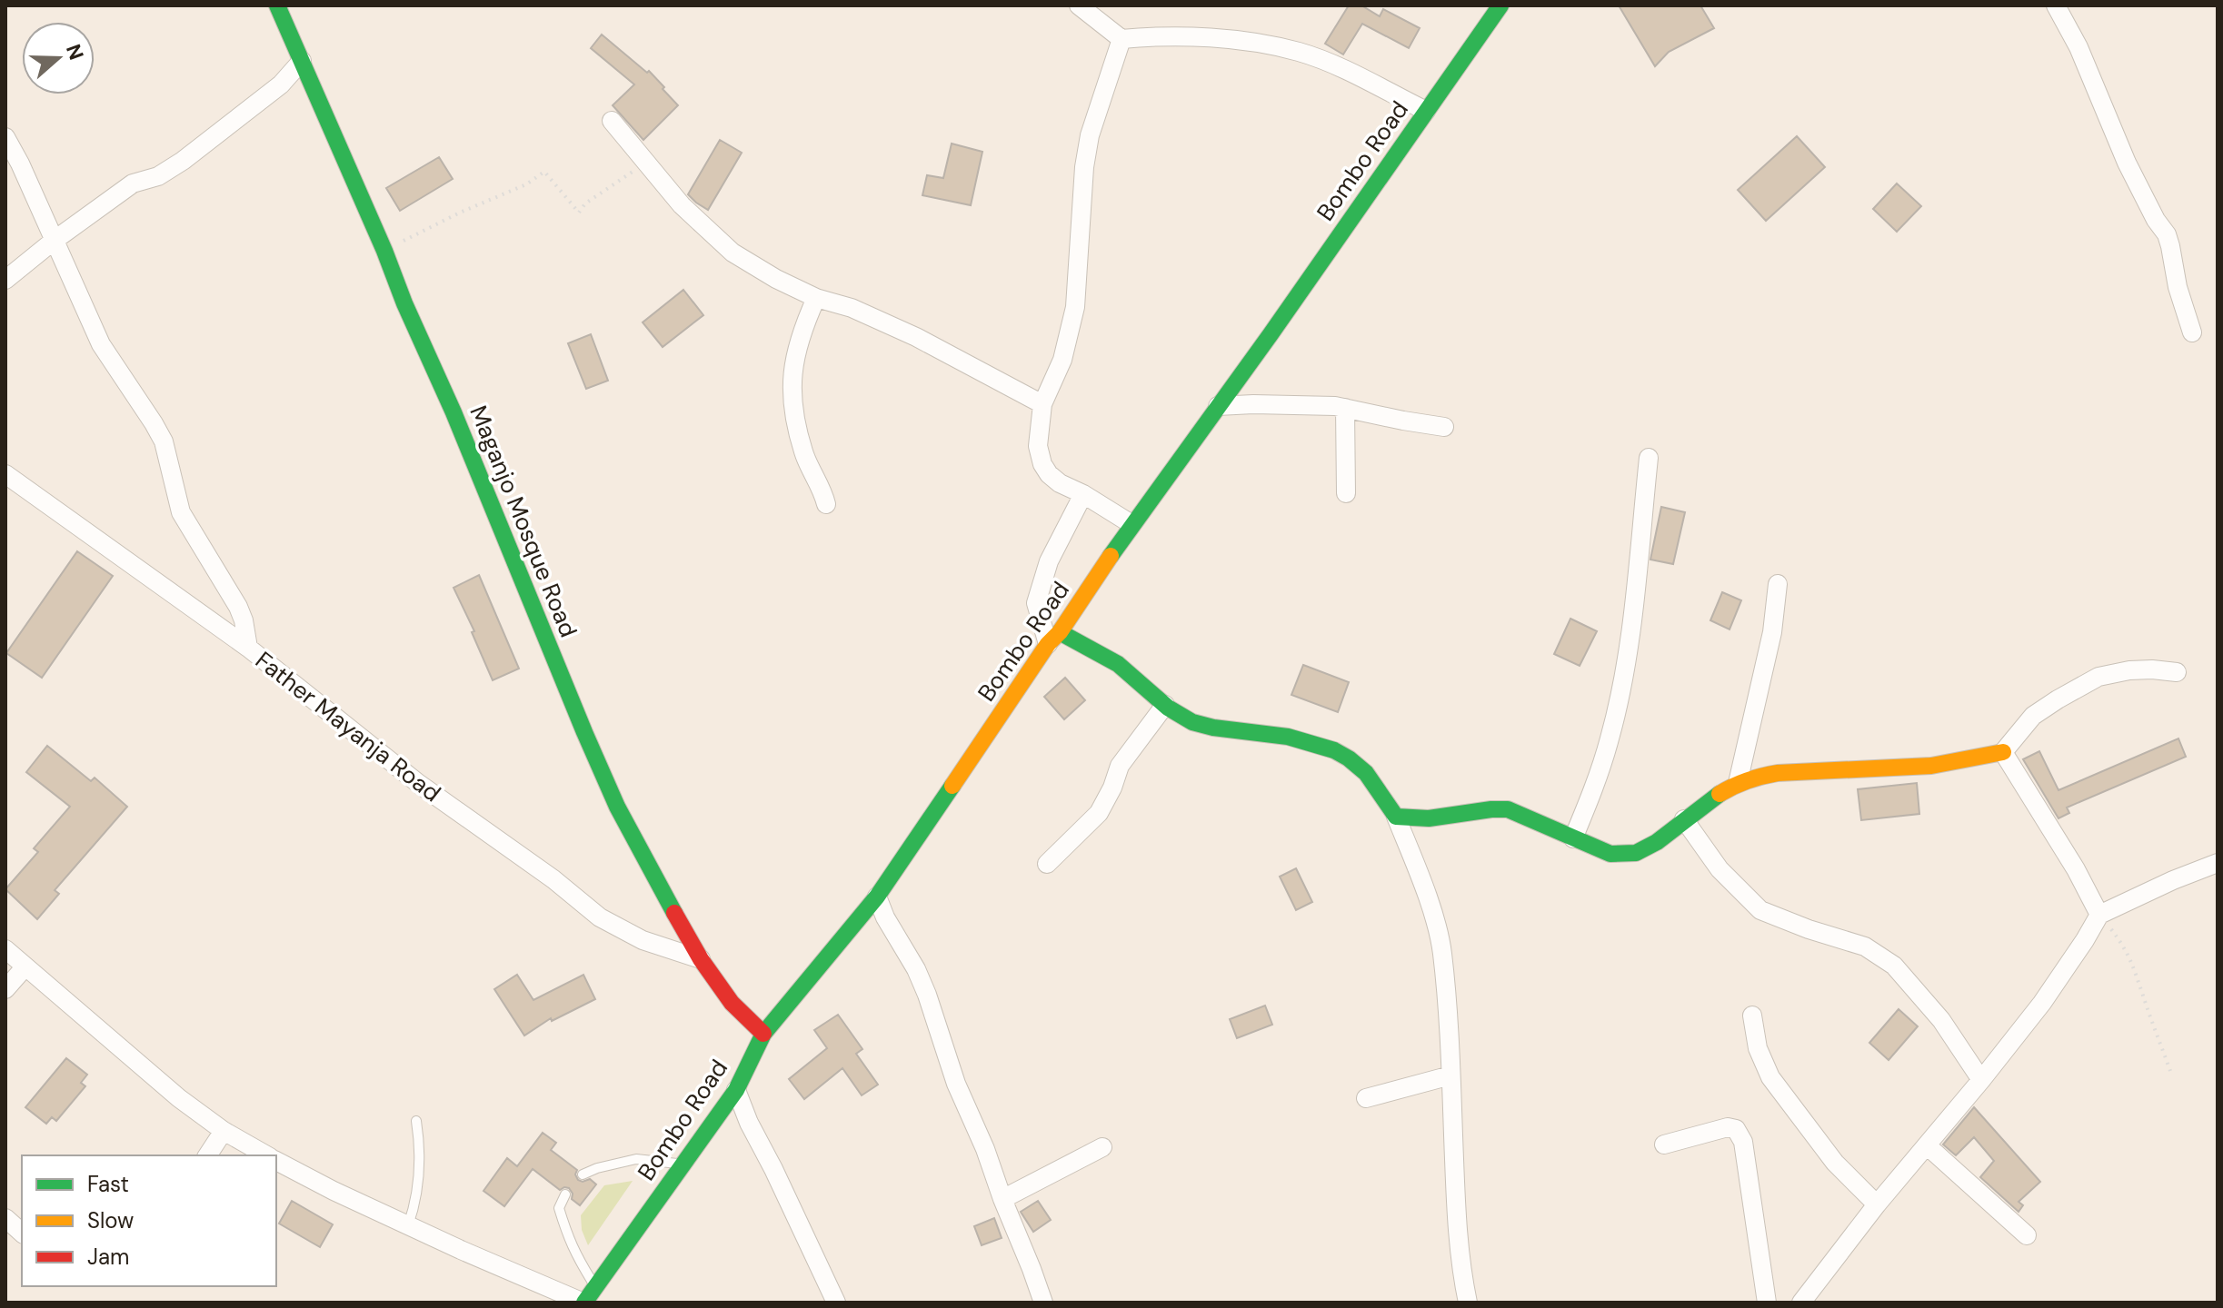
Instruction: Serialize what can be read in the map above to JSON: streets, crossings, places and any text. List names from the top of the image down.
{
  "streets": {
    "street": ["Bombo Road", "Maganjo Mosque Road", "Father Mayanja Road"]
  },
  "crossings": [
    ["Bombo Road", "Maganjo Mosque Road"],
    ["Maganjo Mosque Road", "Father Mayanja Road"]
  ],
  "legend": ["Fast", "Slow", "Jam"],
  "north": "right"
}
